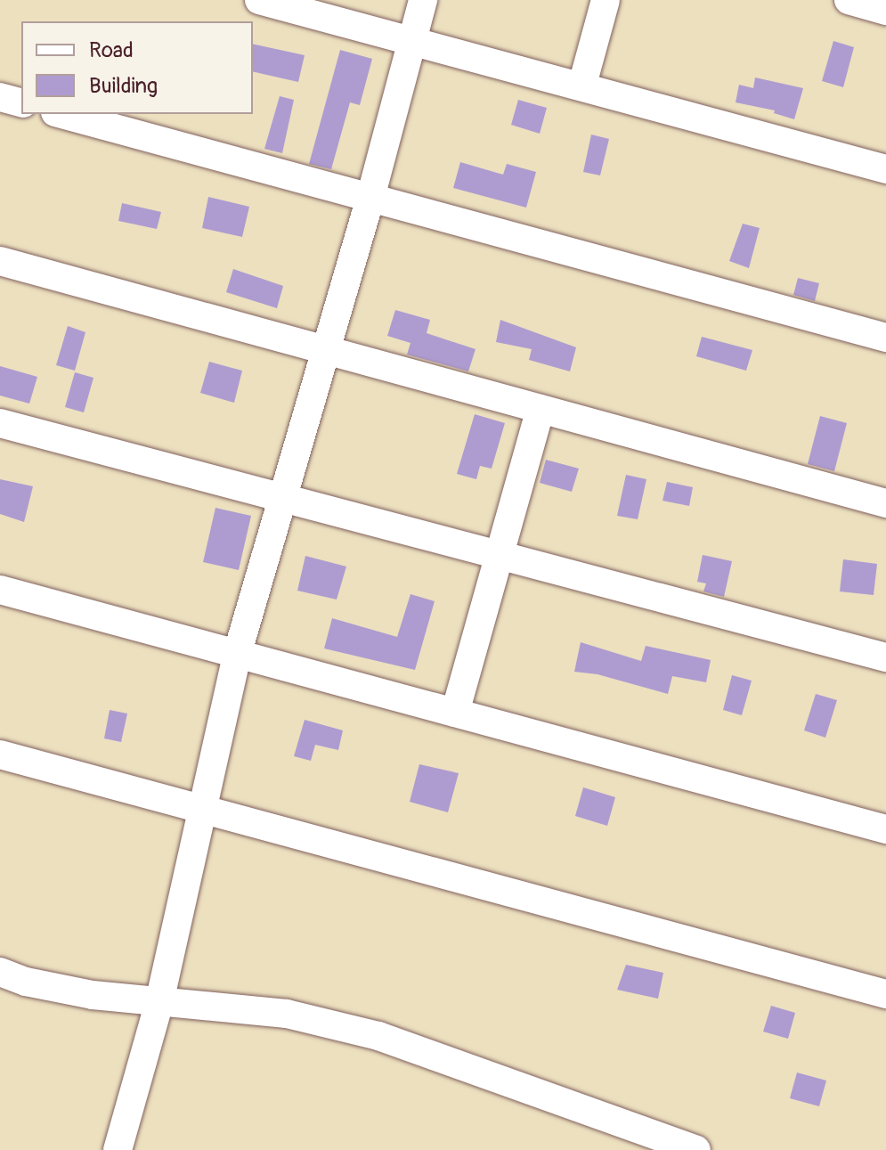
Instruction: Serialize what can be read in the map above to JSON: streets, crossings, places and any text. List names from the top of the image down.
{
  "legend": ["Road", "Building"]
}
